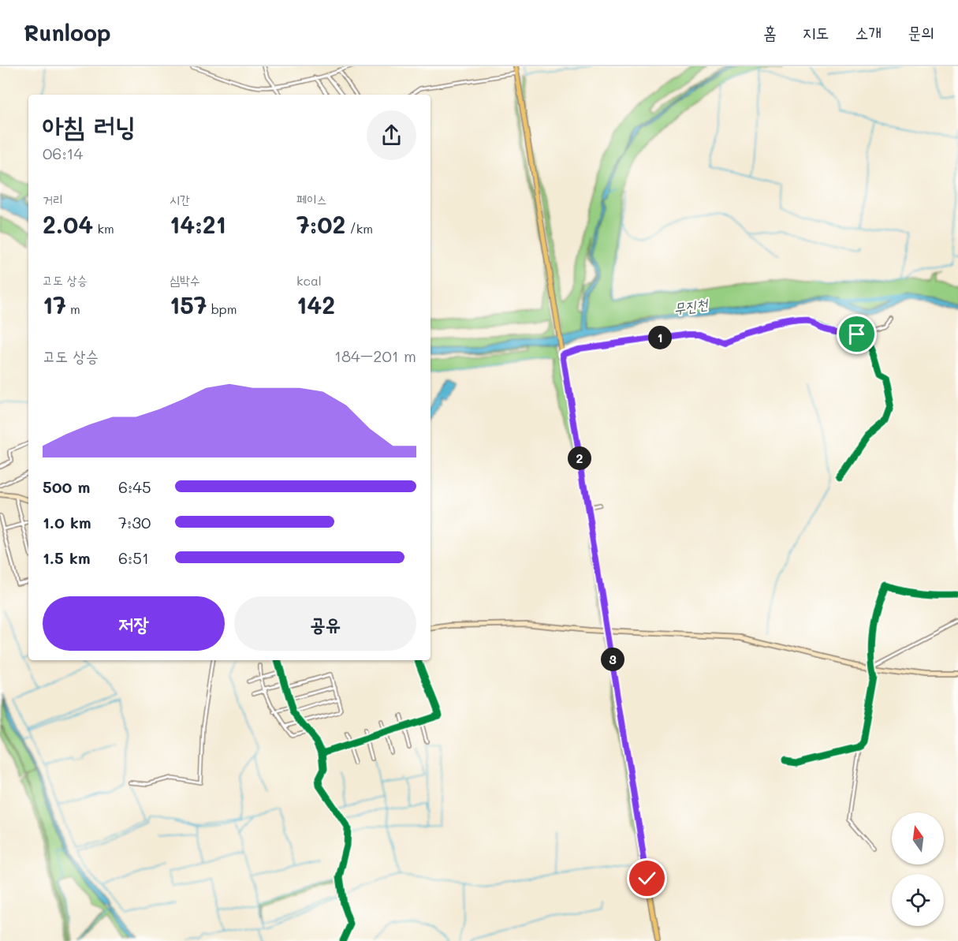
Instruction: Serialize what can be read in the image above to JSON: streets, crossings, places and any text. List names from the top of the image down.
{
  "water": ["무진천"],
  "north": "top",
  "page": {
    "header": "Runloop",
    "nav": [
      "홈",
      "지도",
      "소개",
      "문의"
    ],
    "heading": ["아침 러닝", "06:14"],
    "stats": [
      ["거리", "2.04 km"],
      ["시간", "14:21"],
      ["페이스", "7:02 /km"],
      ["고도 상승", "17 m"],
      ["심박수", "157 bpm"],
      ["kcal", "142"]
    ],
    "pins": ["1", "2", "3"],
    "chart": ["고도 상승", "184–201 m"],
    "list": [
      {
        "name": "500 m",
        "note": "6:45"
      },
      {
        "name": "1.0 km",
        "note": "7:30"
      },
      {
        "name": "1.5 km",
        "note": "6:51"
      }
    ],
    "buttons": ["저장", "공유"]
  }
}
